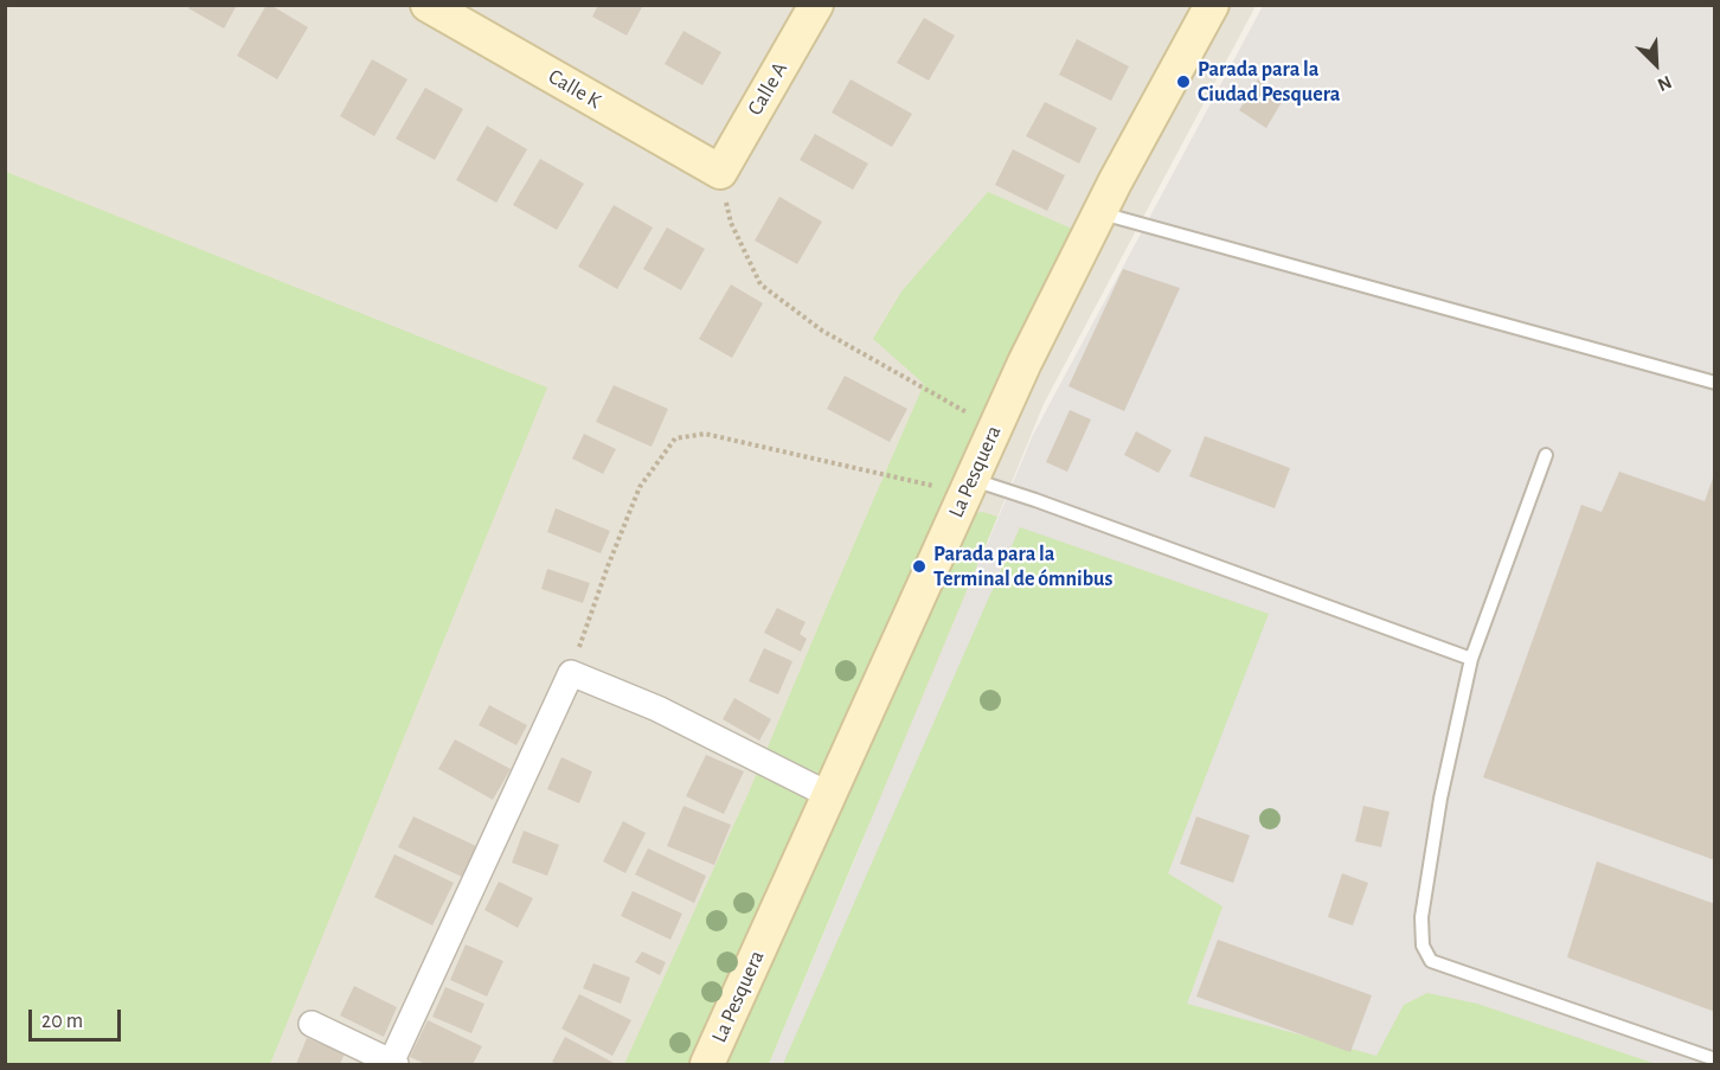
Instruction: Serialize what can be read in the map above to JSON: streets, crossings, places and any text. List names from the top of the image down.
{
  "streets": {
    "main road": ["Calle K", "Calle A", "La Pesquera"]
  },
  "crossings": [
    ["Calle K", "Calle A"]
  ],
  "places": ["Parada para la Ciudad Pesquera", "Parada para la Terminal de ómnibus"],
  "scale_bar": "20 m",
  "north": "bottom right"
}
